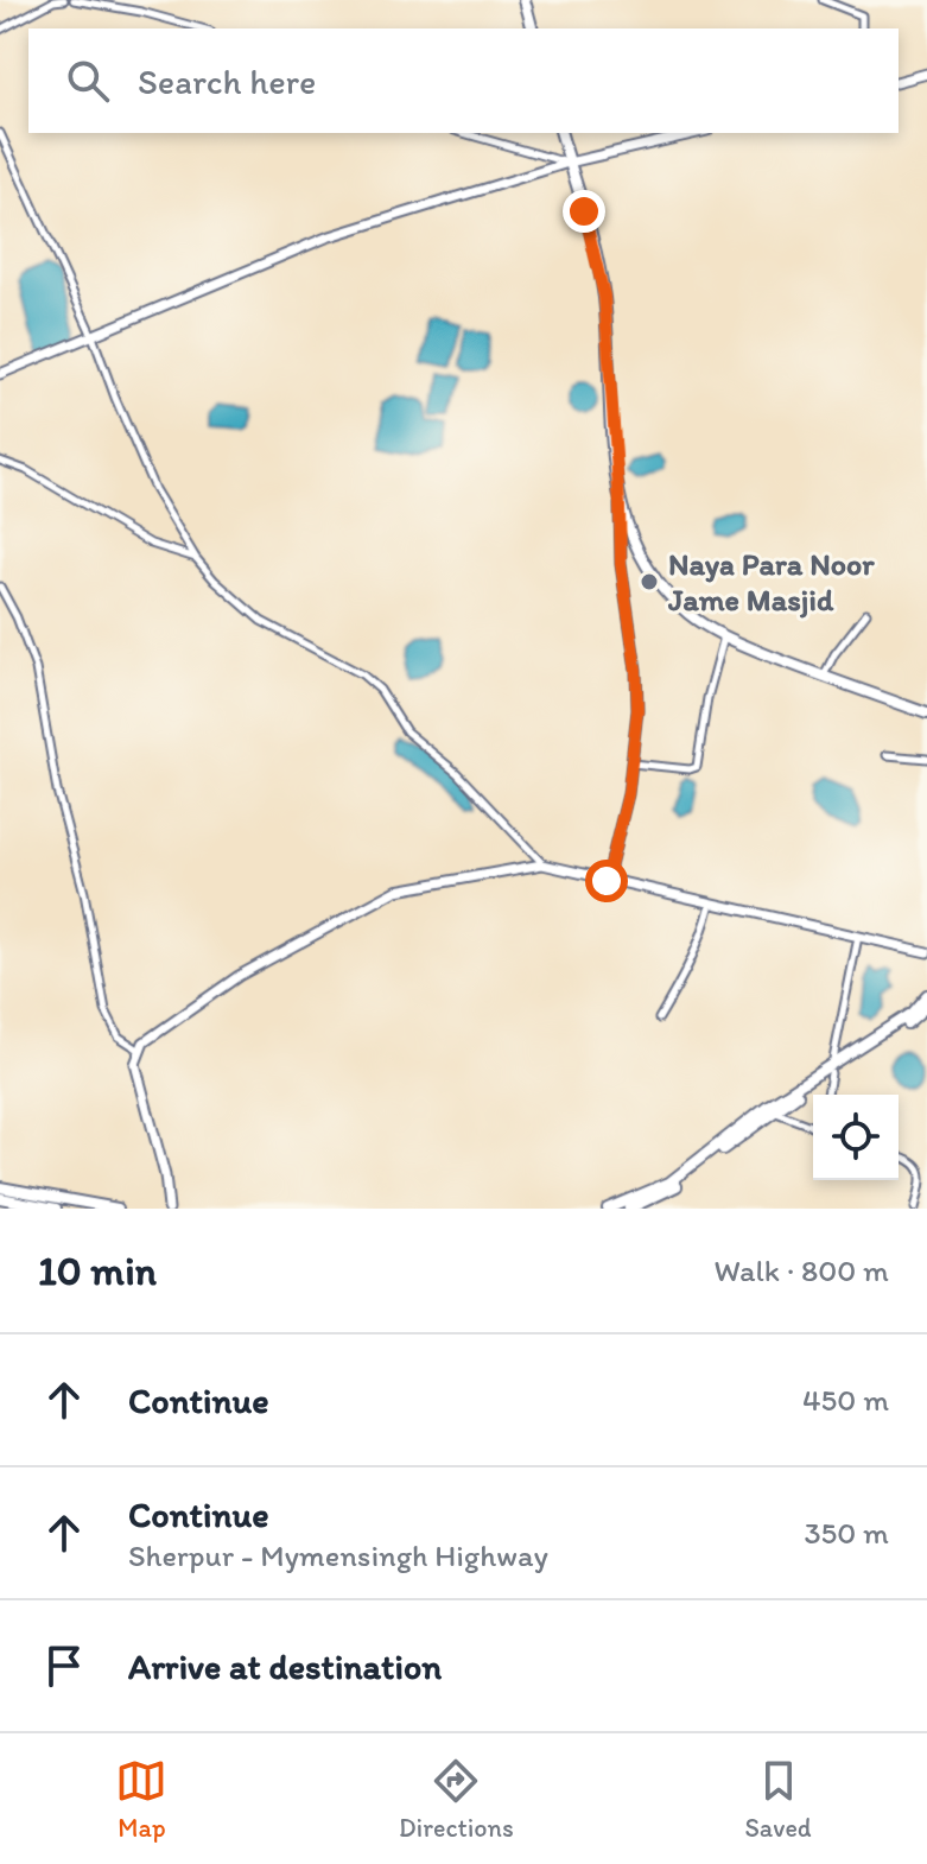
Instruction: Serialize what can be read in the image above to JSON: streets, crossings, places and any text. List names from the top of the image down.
{
  "places": ["Naya Para Noor Jame Masjid"],
  "page": {
    "search": "Search here",
    "heading": ["10 min", "Walk · 800 m"],
    "list": [
      ["Continue", "450 m"],
      ["Continue", "Sherpur - Mymensingh Highway", "350 m"],
      "Arrive at destination"
    ],
    "nav": ["Map", "Directions", "Saved"]
  }
}
